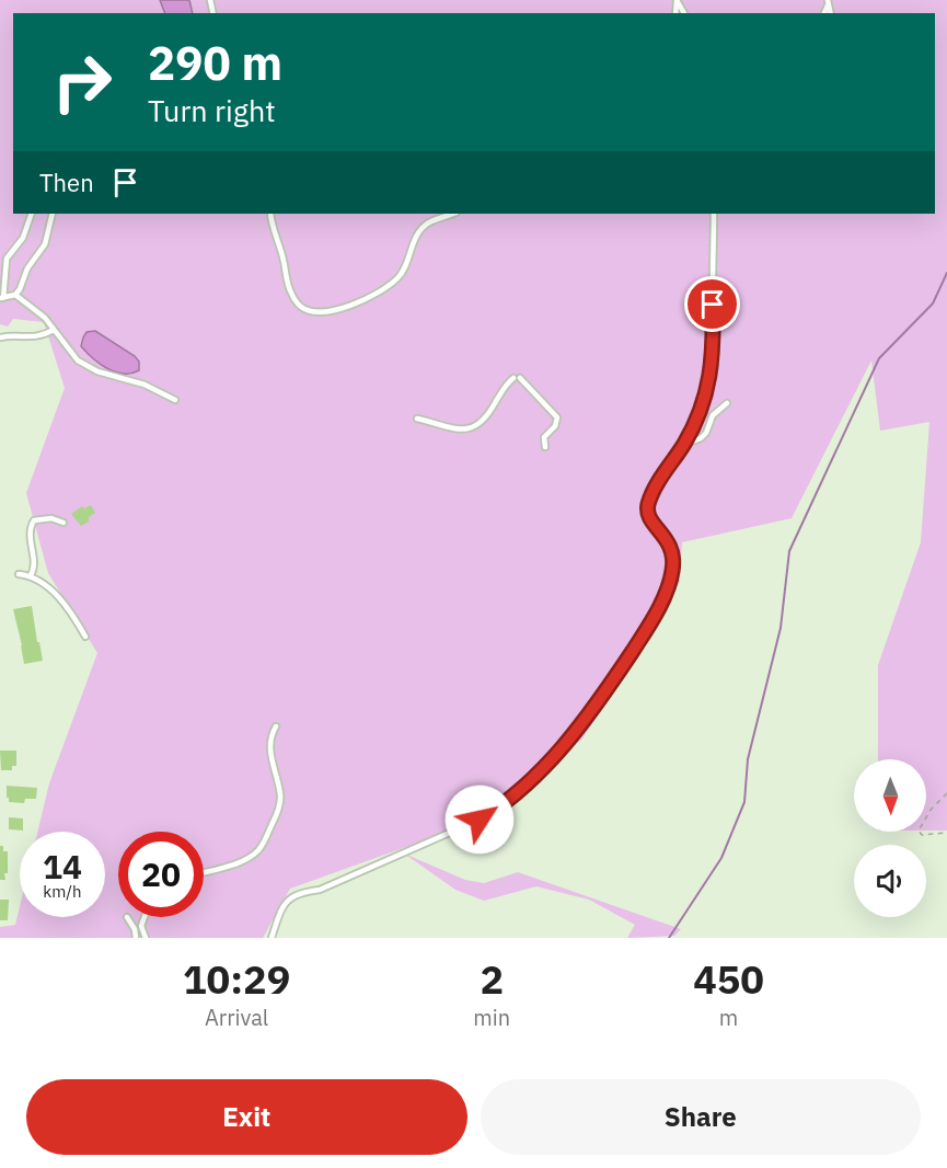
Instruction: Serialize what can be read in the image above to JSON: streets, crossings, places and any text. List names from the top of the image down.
{
  "north": "bottom",
  "page": {
    "turn": ["290 m", "Turn right"],
    "then": "Then",
    "speed": "14 km/h",
    "limit": "20",
    "eta": [
      "10:29",
      "Arrival",
      "2",
      "min",
      "450",
      "m"
    ],
    "buttons": ["Exit", "Share"]
  }
}
